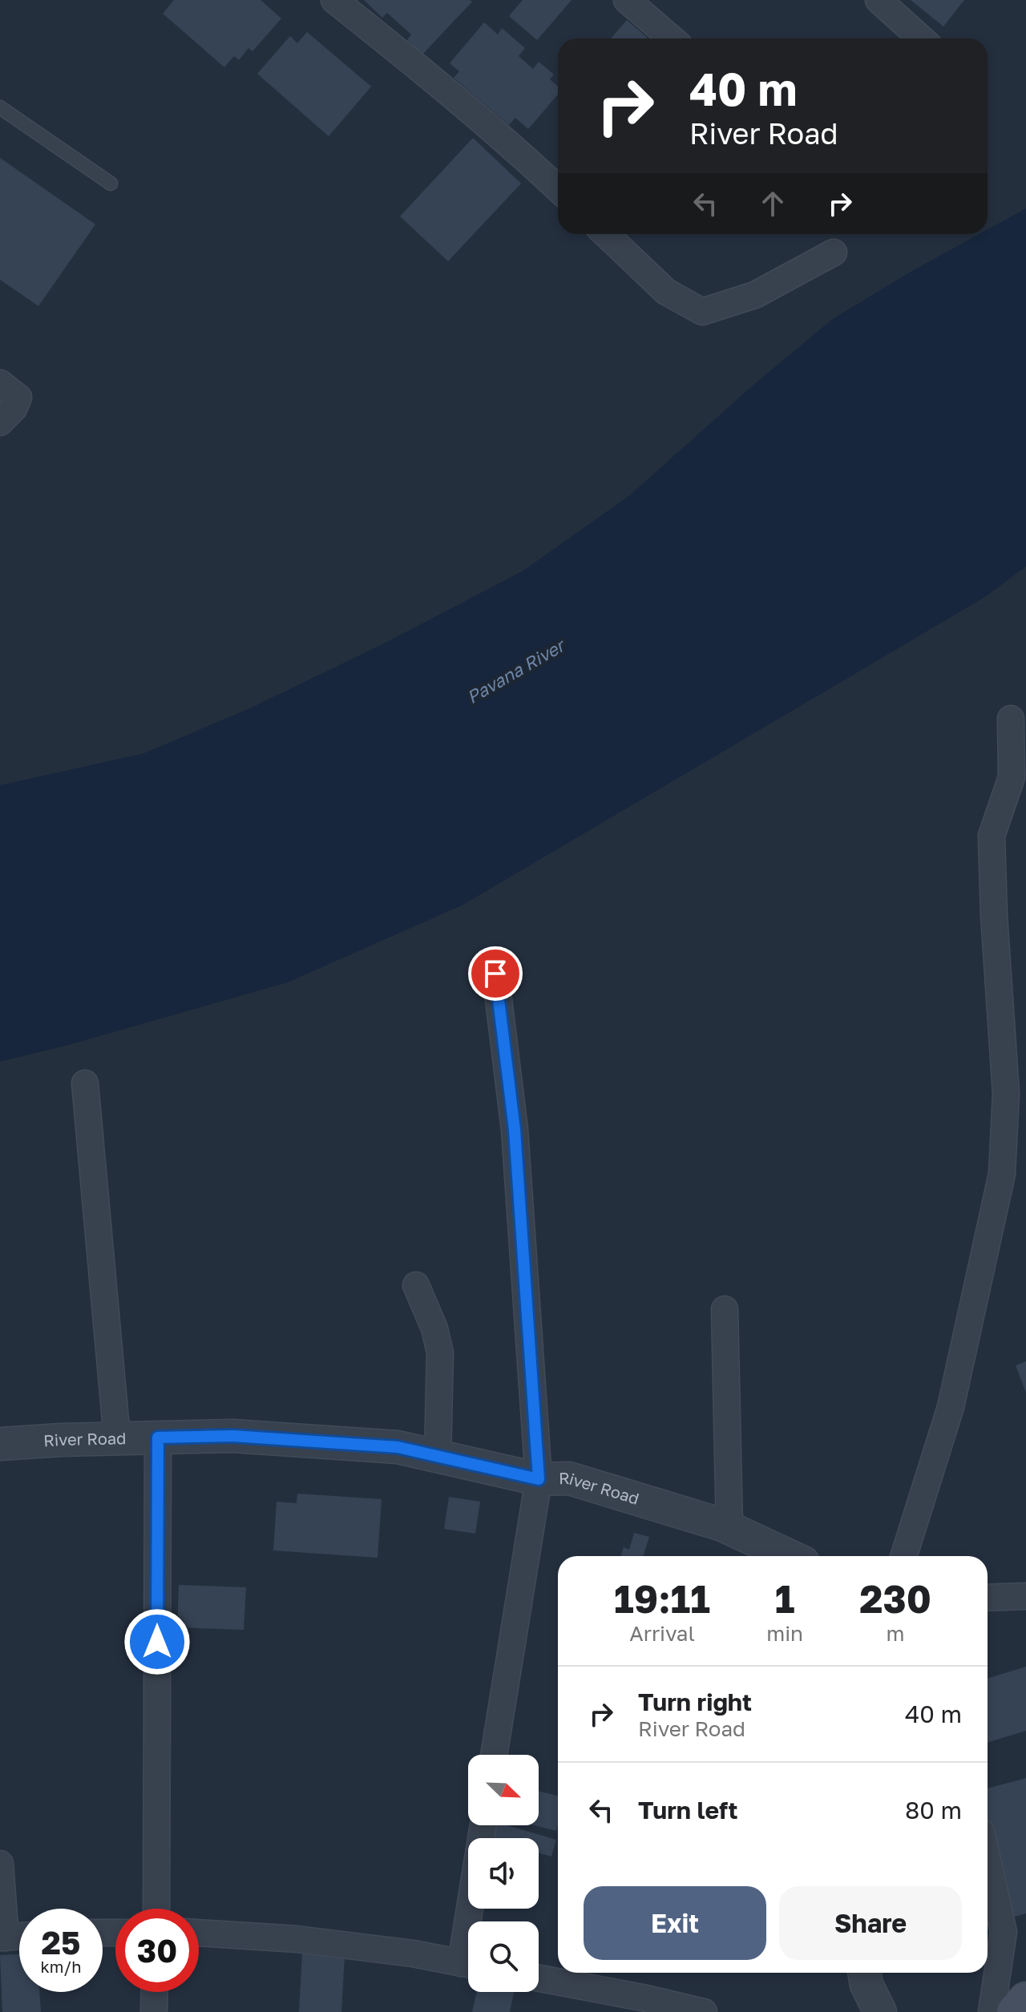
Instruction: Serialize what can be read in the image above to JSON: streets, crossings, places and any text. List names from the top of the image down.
{
  "streets": {
    "street": ["River Road"]
  },
  "water": ["Pavana River"],
  "north": "bottom right",
  "page": {
    "turn": ["40 m", "River Road"],
    "eta": [
      "19:11",
      "Arrival",
      "1",
      "min",
      "230",
      "m"
    ],
    "list": [
      {
        "name": "Turn right",
        "note": "River Road",
        "value": "40 m"
      },
      {
        "name": "Turn left",
        "value": "80 m"
      }
    ],
    "buttons": ["Exit", "Share"],
    "speed": "25 km/h",
    "limit": "30"
  }
}
